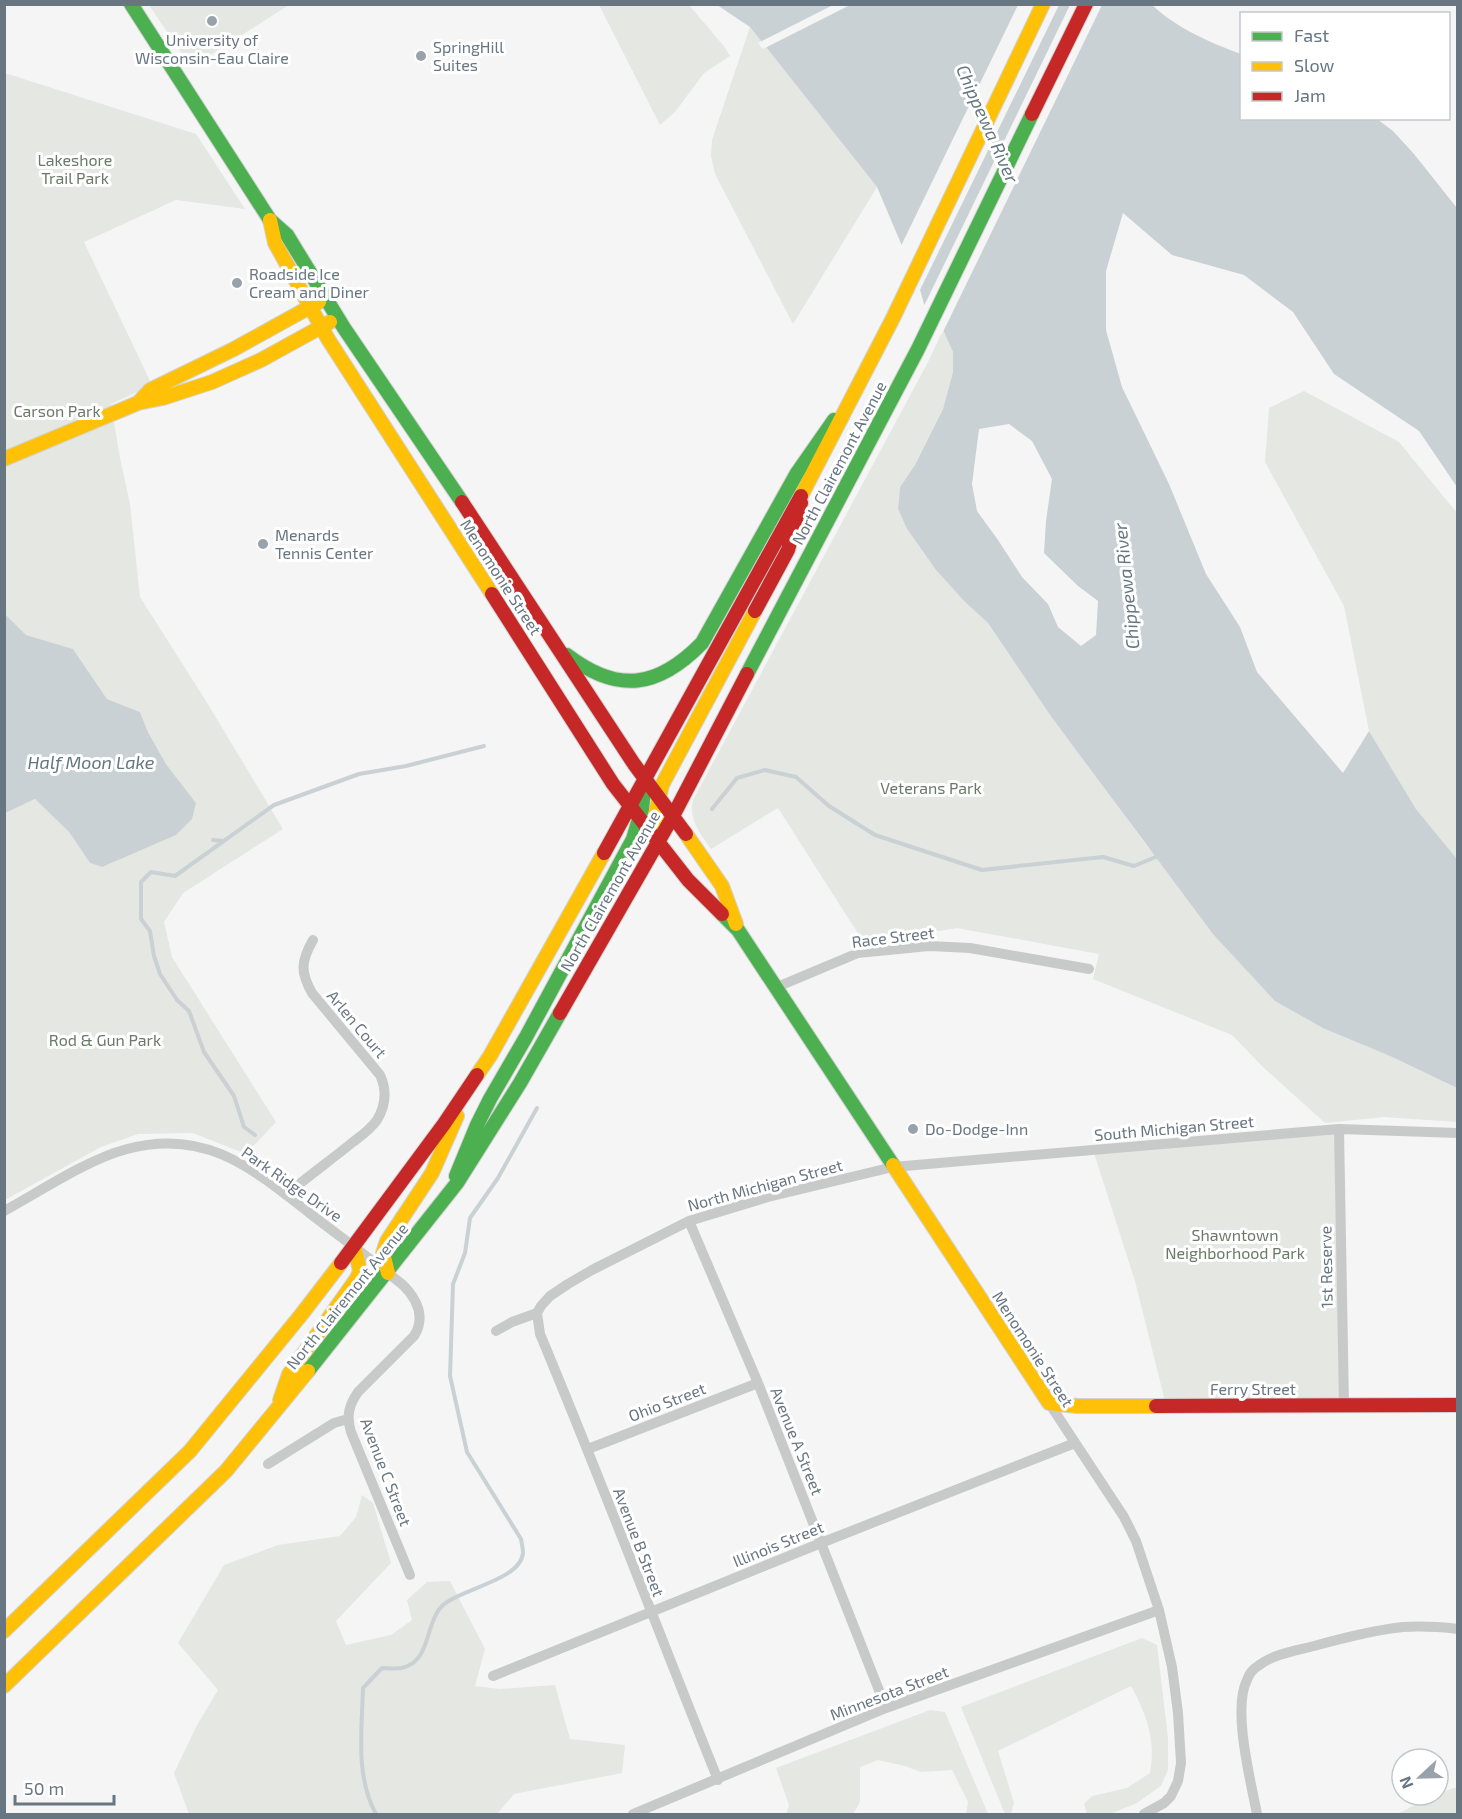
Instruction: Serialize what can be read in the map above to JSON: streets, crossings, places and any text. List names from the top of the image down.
{
  "streets": {
    "main road": ["North Clairemont Avenue", "Menomonie Street", "Ferry Street"],
    "street": [
      "Race Street",
      "Arlen Court",
      "South Michigan Street",
      "Park Ridge Drive",
      "North Michigan Street",
      "1st Reserve",
      "Ohio Street",
      "Avenue A Street",
      "Avenue C Street",
      "Avenue B Street",
      "Illinois Street",
      "Minnesota Street"
    ]
  },
  "crossings": [
    ["North Clairemont Avenue", "Menomonie Street"],
    ["North Clairemont Avenue", "Park Ridge Drive"],
    ["North Clairemont Avenue", "Avenue C Street"],
    ["Menomonie Street", "Race Street"],
    ["Menomonie Street", "South Michigan Street"],
    ["Menomonie Street", "North Michigan Street"],
    ["Menomonie Street", "Ferry Street"],
    ["Menomonie Street", "Illinois Street"],
    ["Menomonie Street", "Minnesota Street"],
    ["Arlen Court", "Park Ridge Drive"],
    ["South Michigan Street", "North Michigan Street"],
    ["South Michigan Street", "1st Reserve"],
    ["Park Ridge Drive", "Avenue C Street"],
    ["North Michigan Street", "Avenue A Street"],
    ["North Michigan Street", "Avenue B Street"],
    ["1st Reserve", "Ferry Street"],
    ["Ohio Street", "Avenue A Street"],
    ["Ohio Street", "Avenue B Street"],
    ["Avenue A Street", "Illinois Street"],
    ["Avenue A Street", "Minnesota Street"],
    ["Avenue B Street", "Illinois Street"],
    ["Avenue B Street", "Minnesota Street"]
  ],
  "water": ["Chippewa River", "Half Moon Lake"],
  "parks": [
    "Lakeshore Trail Park",
    "Carson Park",
    "Veterans Park",
    "Rod & Gun Park",
    "Shawntown Neighborhood Park"
  ],
  "places": [
    "University of Wisconsin-Eau Claire",
    "SpringHill Suites",
    "Roadside Ice Cream and Diner",
    "Menards Tennis Center",
    "Do-Dodge-Inn"
  ],
  "legend": ["Fast", "Slow", "Jam"],
  "scale_bar": "50 m",
  "north": "left"
}
